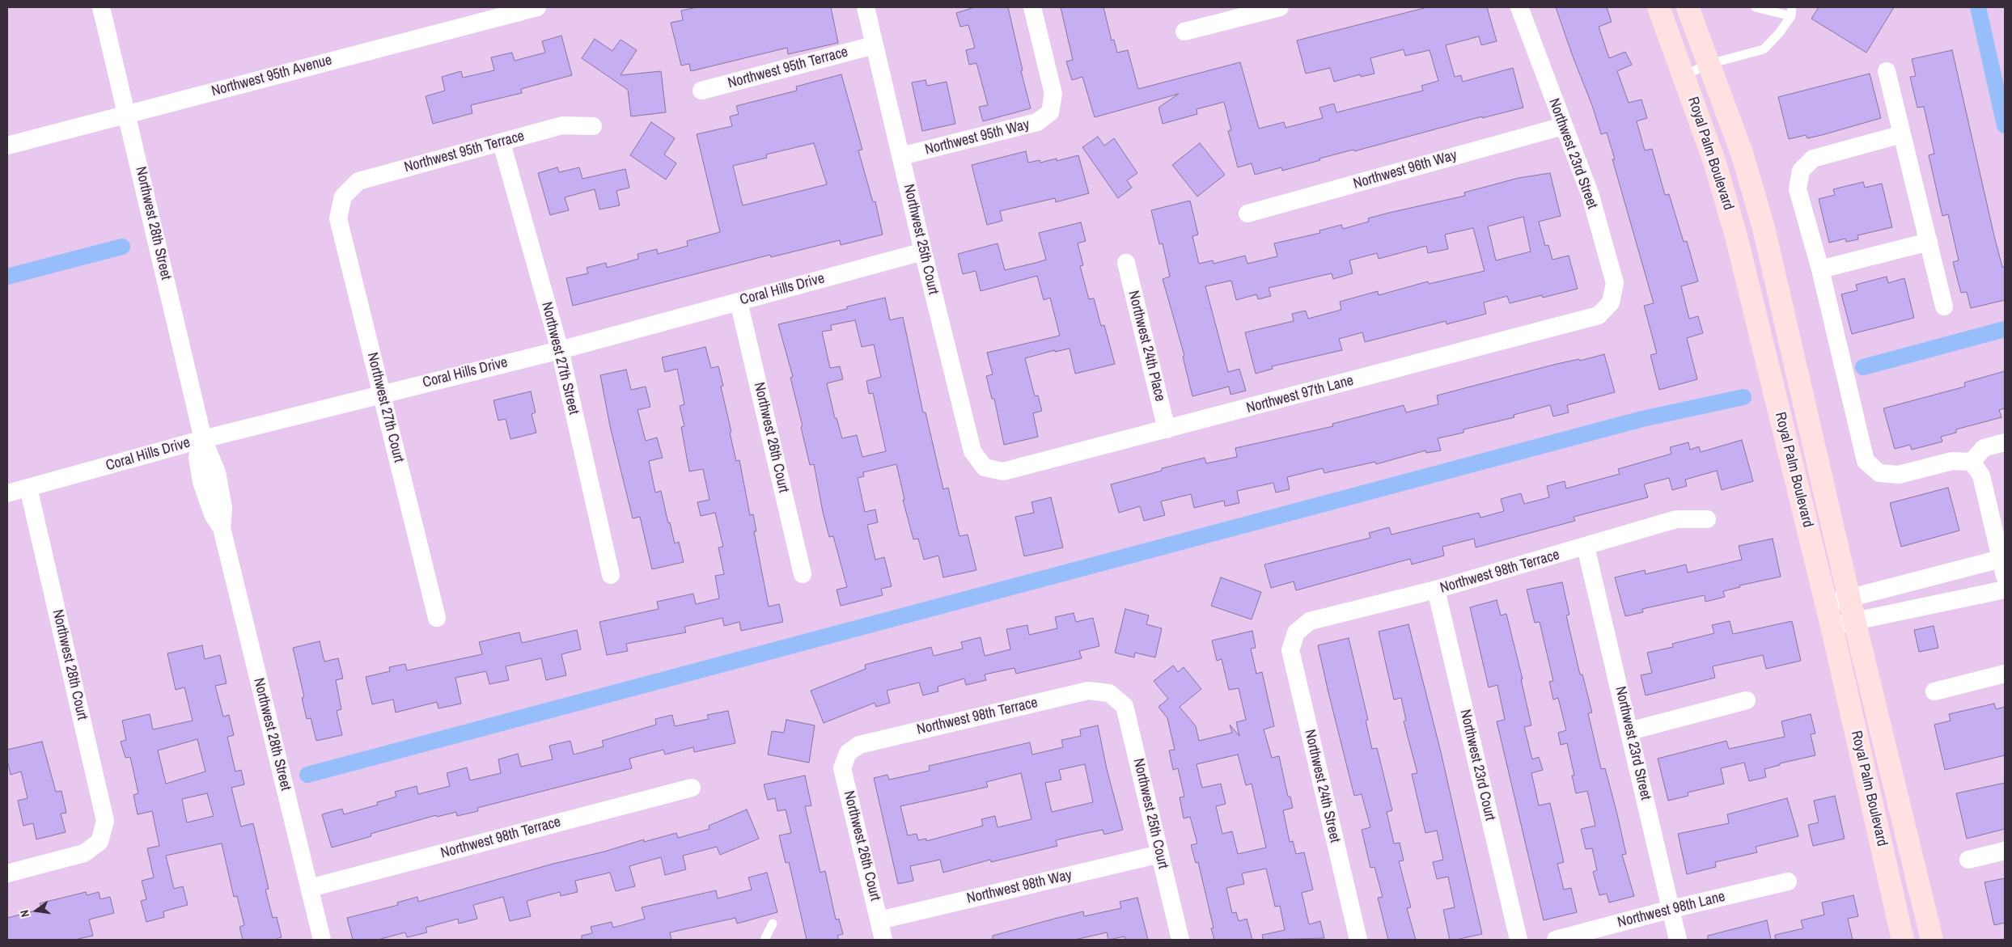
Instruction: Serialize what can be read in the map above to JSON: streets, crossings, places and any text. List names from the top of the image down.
{
  "streets": {
    "main road": ["Royal Palm Boulevard"],
    "street": [
      "Northwest 95th Terrace",
      "Northwest 95th Avenue",
      "Northwest 95th Way",
      "Northwest 23rd Street",
      "Northwest 96th Way",
      "Northwest 28th Street",
      "Northwest 25th Court",
      "Coral Hills Drive",
      "Northwest 24th Place",
      "Northwest 27th Street",
      "Northwest 97th Lane",
      "Northwest 27th Court",
      "Northwest 26th Court",
      "Northwest 98th Terrace",
      "Northwest 28th Court",
      "Northwest 23rd Court",
      "Northwest 24th Street",
      "Northwest 98th Way",
      "Northwest 98th Lane"
    ]
  },
  "crossings": [
    ["Northwest 95th Terrace", "Northwest 25th Court"],
    ["Northwest 95th Terrace", "Northwest 27th Street"],
    ["Northwest 95th Terrace", "Northwest 27th Court"],
    ["Northwest 95th Avenue", "Northwest 28th Street"],
    ["Northwest 95th Way", "Northwest 25th Court"],
    ["Northwest 23rd Street", "Northwest 96th Way"],
    ["Northwest 23rd Street", "Northwest 97th Lane"],
    ["Northwest 23rd Street", "Northwest 98th Terrace"],
    ["Northwest 23rd Street", "Northwest 98th Lane"],
    ["Northwest 28th Street", "Coral Hills Drive"],
    ["Northwest 28th Street", "Northwest 98th Terrace"],
    ["Northwest 25th Court", "Coral Hills Drive"],
    ["Northwest 25th Court", "Northwest 97th Lane"],
    ["Northwest 25th Court", "Northwest 98th Terrace"],
    ["Northwest 25th Court", "Northwest 98th Way"],
    ["Coral Hills Drive", "Northwest 27th Street"],
    ["Coral Hills Drive", "Northwest 27th Court"],
    ["Coral Hills Drive", "Northwest 26th Court"],
    ["Coral Hills Drive", "Northwest 28th Court"],
    ["Northwest 24th Place", "Northwest 97th Lane"],
    ["Northwest 26th Court", "Northwest 98th Terrace"],
    ["Northwest 26th Court", "Northwest 98th Way"],
    ["Northwest 98th Terrace", "Northwest 23rd Court"],
    ["Northwest 98th Terrace", "Northwest 24th Street"]
  ],
  "north": "left"
}
